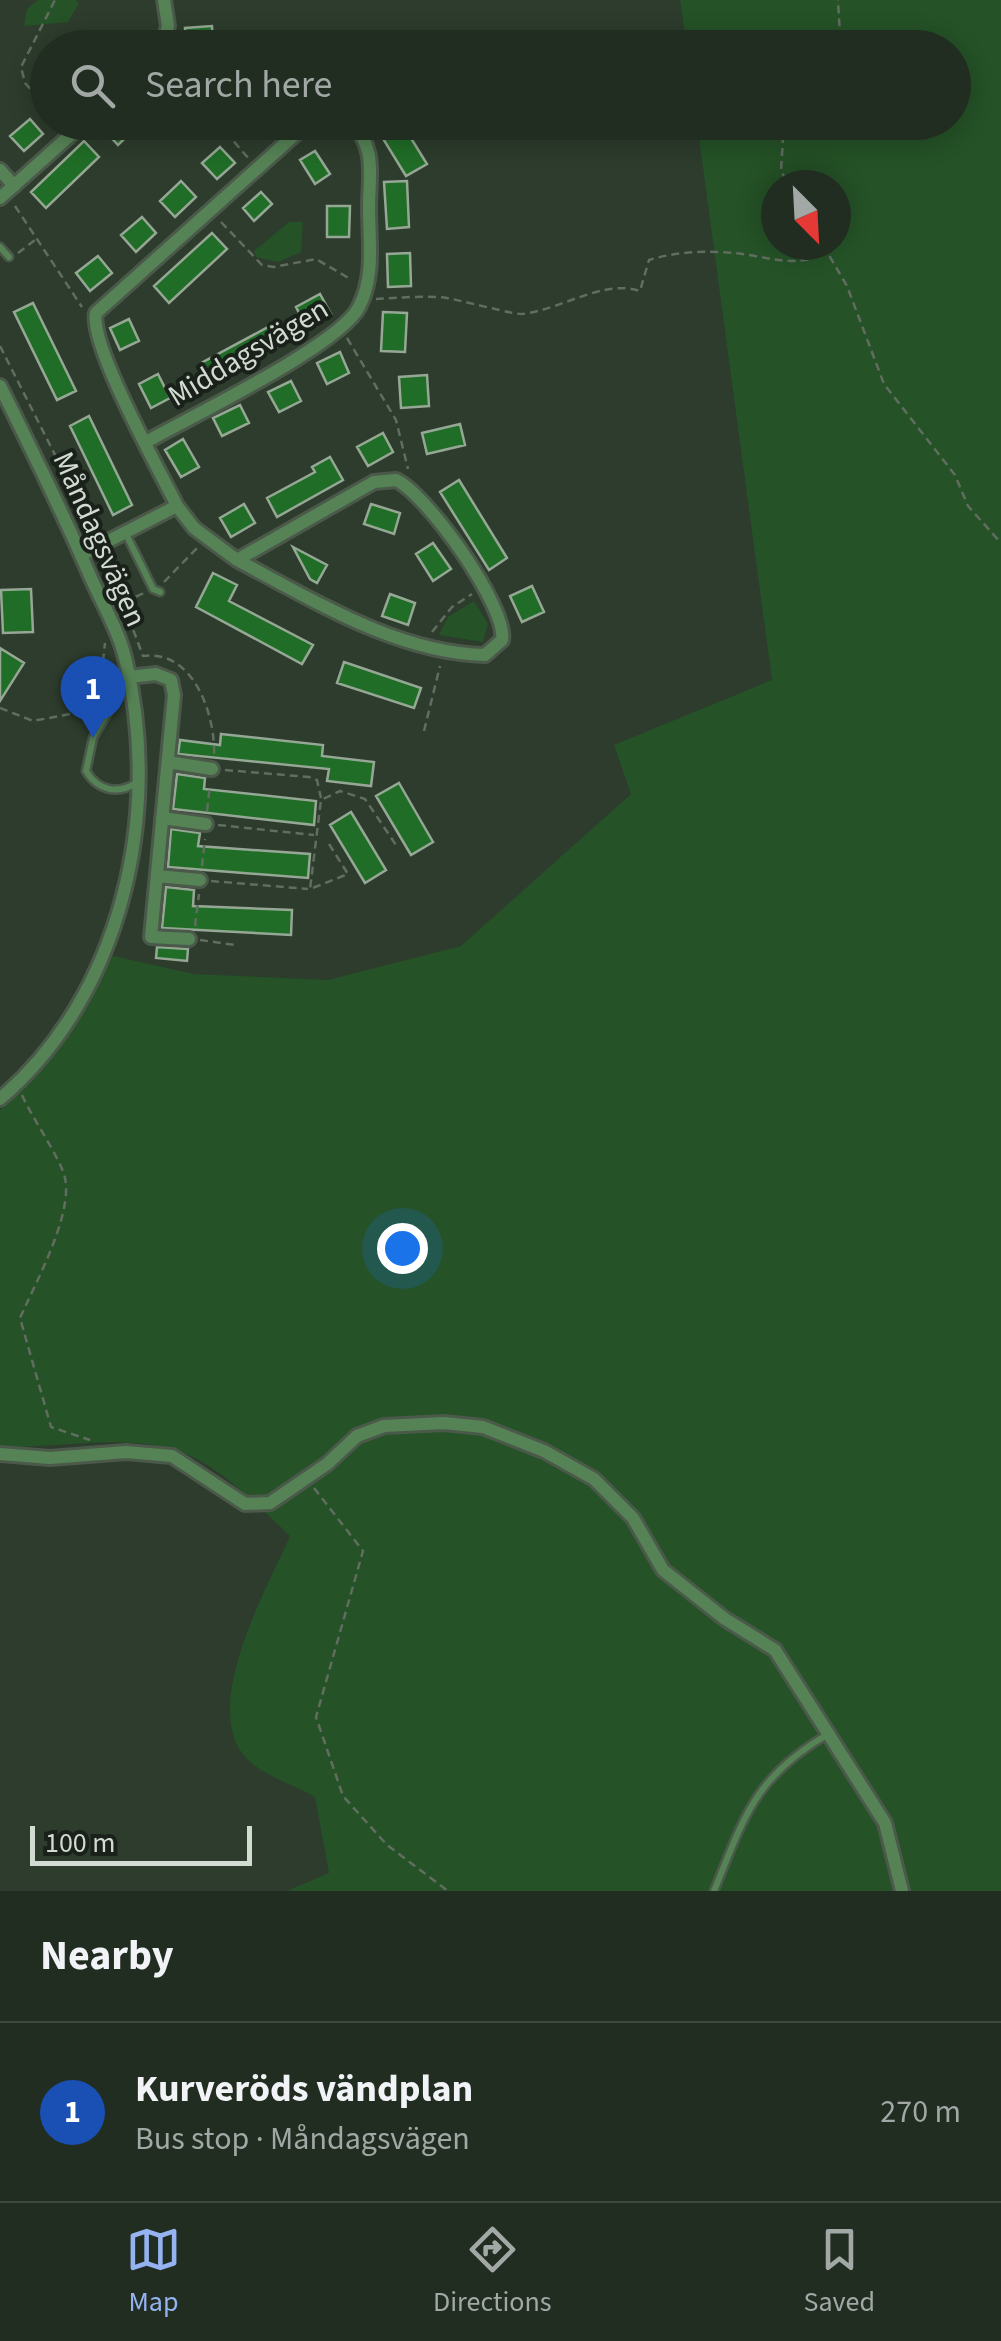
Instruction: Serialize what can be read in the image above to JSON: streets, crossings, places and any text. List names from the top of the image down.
{
  "streets": {
    "street": ["Middagsvägen", "Måndagsvägen"]
  },
  "scale_bar": "100 m",
  "north": "bottom right",
  "page": {
    "search": "Search here",
    "pins": "1",
    "scale": "100 m",
    "heading": "Nearby",
    "list": [
      {
        "mark": "1",
        "name": "Kurveröds vändplan",
        "note": "Bus stop · Måndagsvägen",
        "value": "270 m"
      }
    ],
    "nav": ["Map", "Directions", "Saved"]
  }
}
